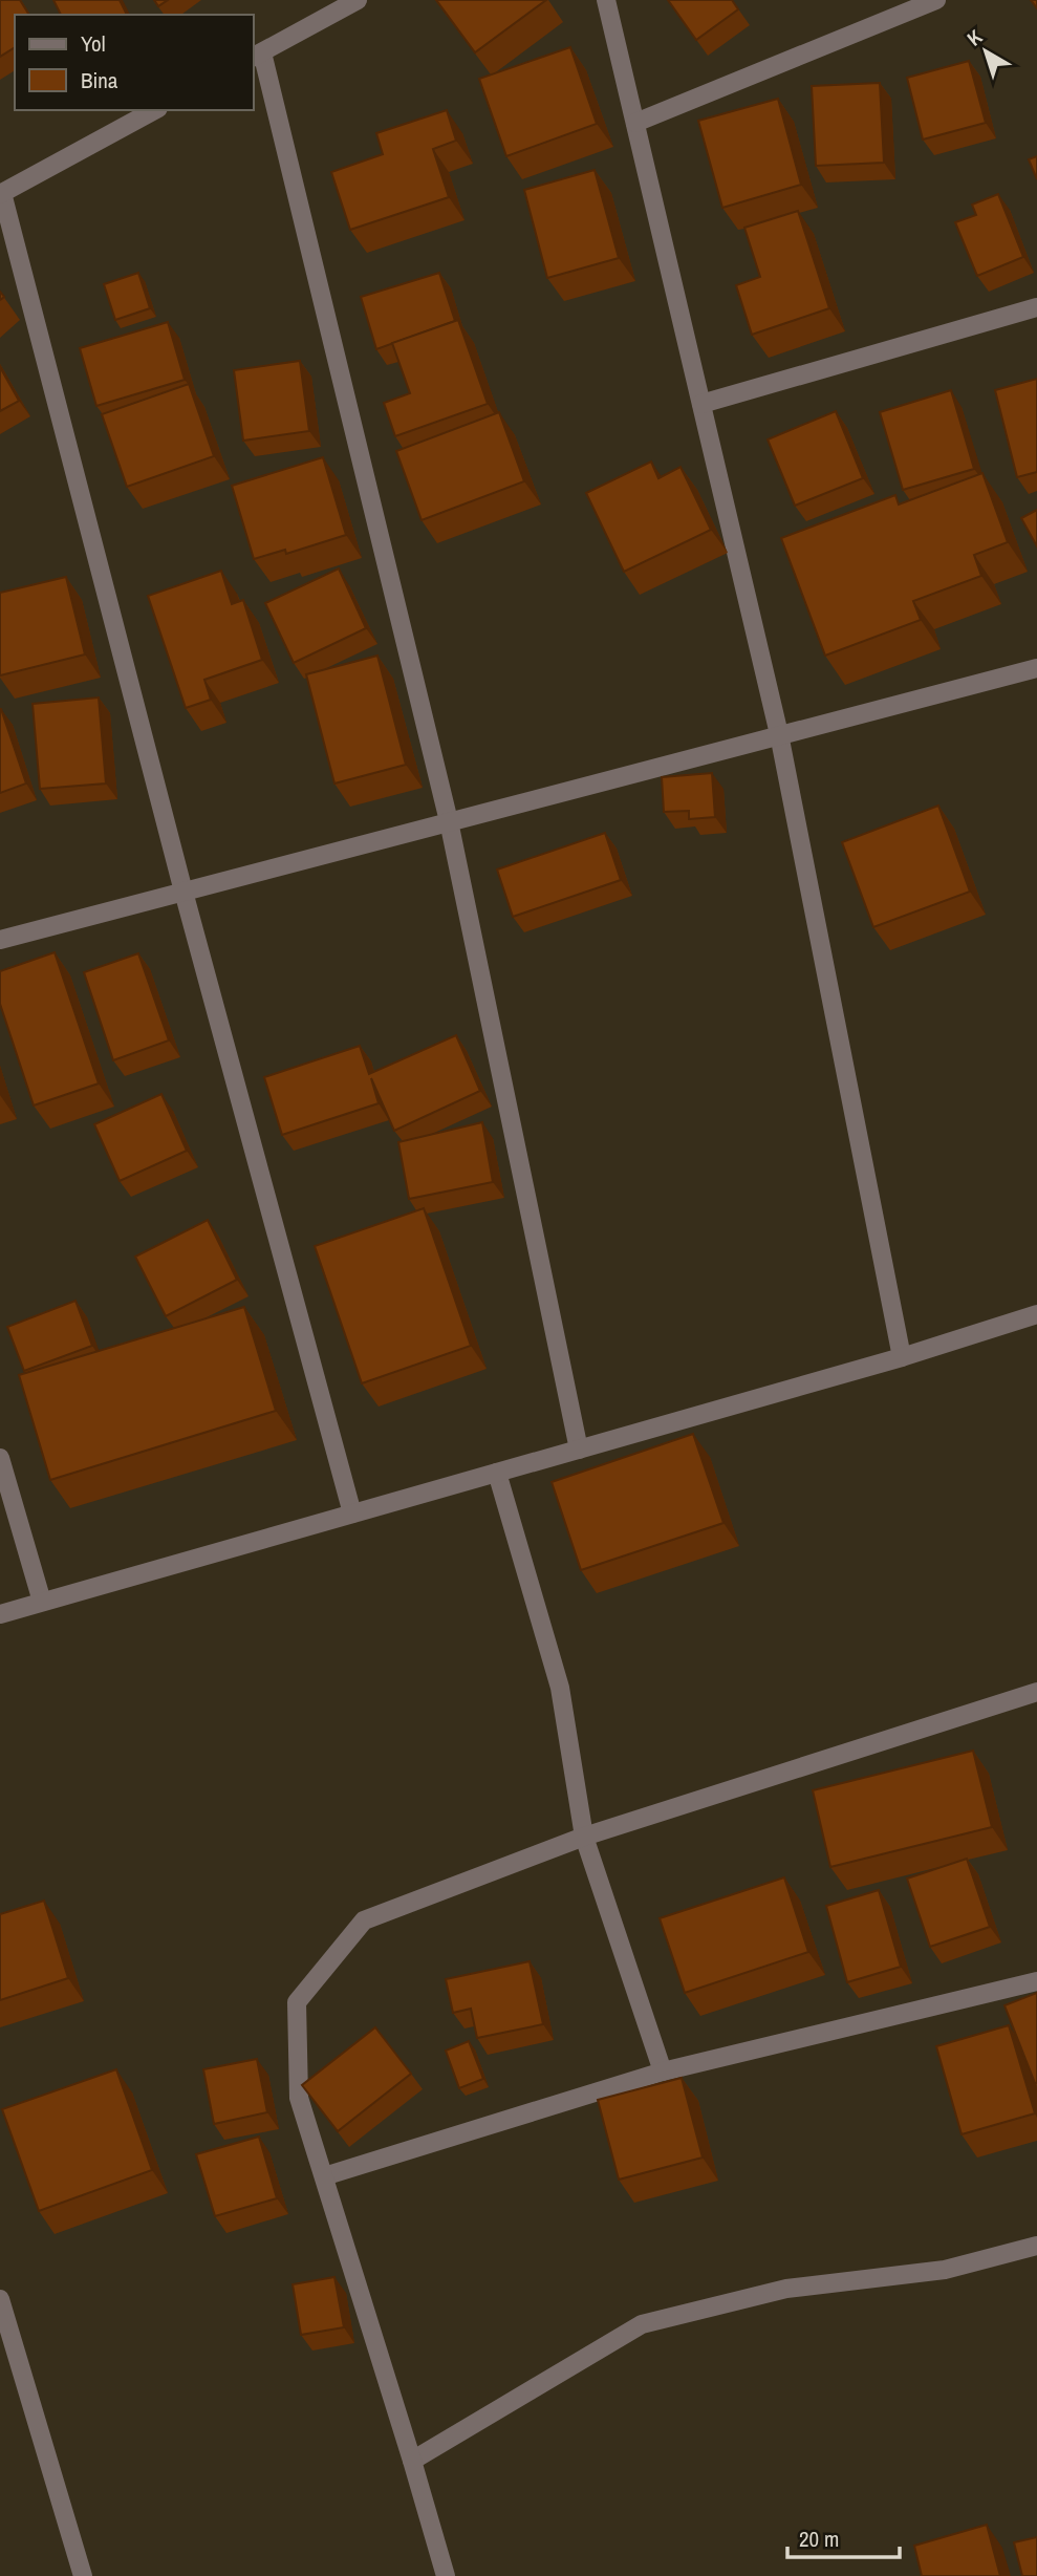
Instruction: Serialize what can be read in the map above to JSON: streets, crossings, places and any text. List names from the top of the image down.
{
  "legend": ["Yol", "Bina"],
  "scale_bar": "20 m",
  "north": "top left"
}
